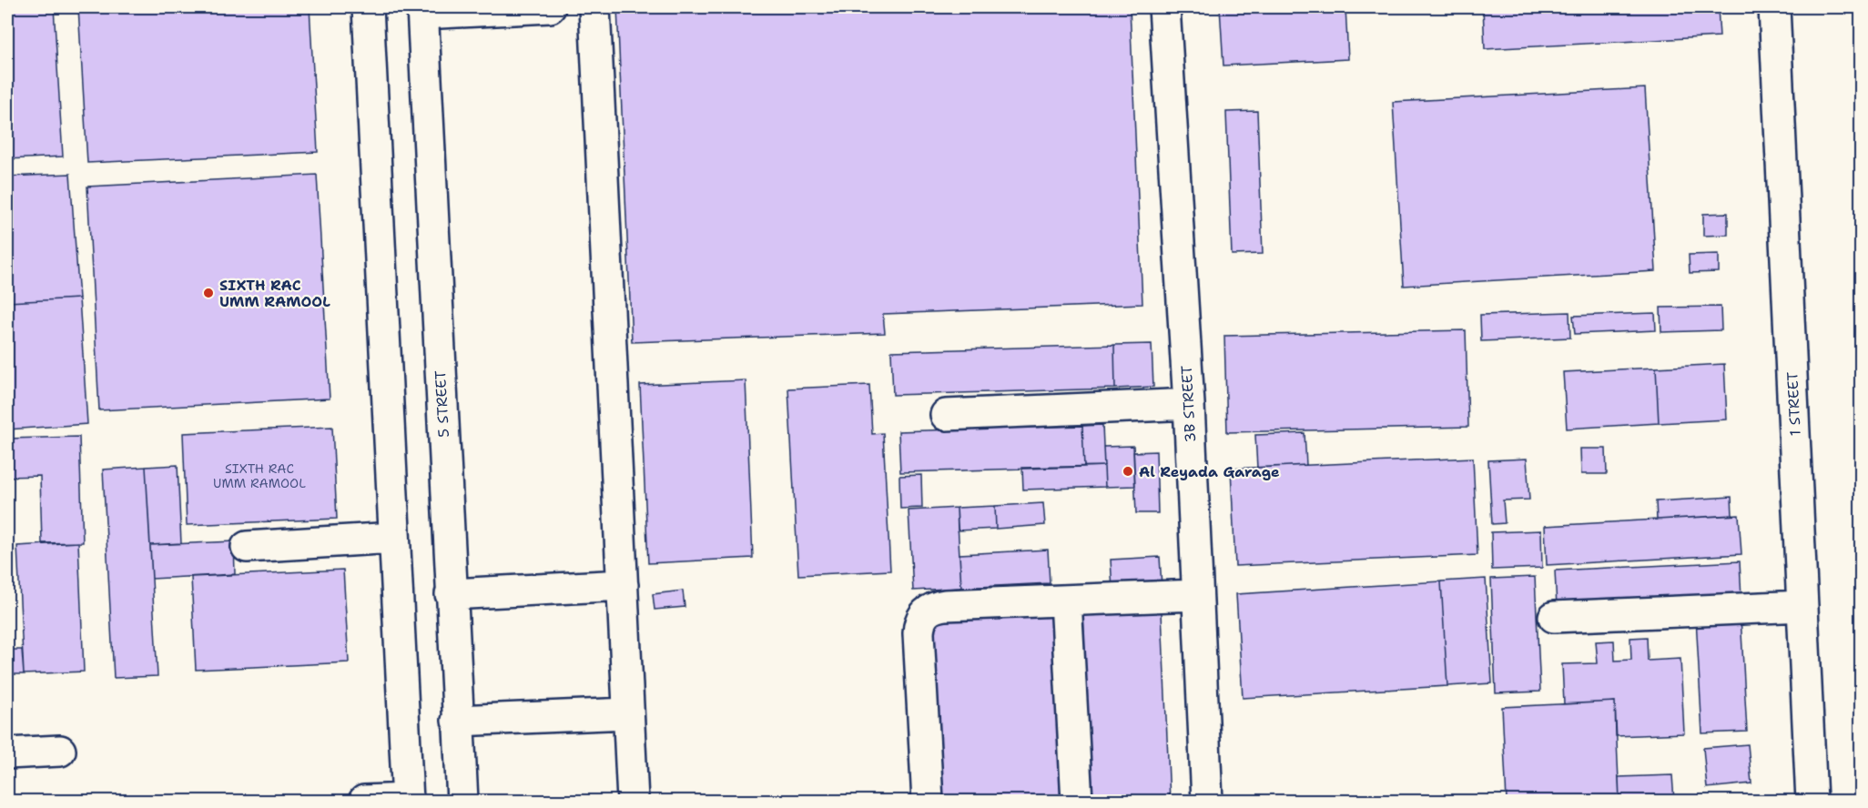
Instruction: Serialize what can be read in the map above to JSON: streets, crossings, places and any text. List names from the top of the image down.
{
  "streets": {
    "street": ["5 STREET", "3B STREET", "1 STREET"]
  },
  "places": ["SIXTH RAC UMM RAMOOL", "Al Reyada Garage"],
  "house_numbers": ["SIXTH RAC UMM RAMOOL"]
}
